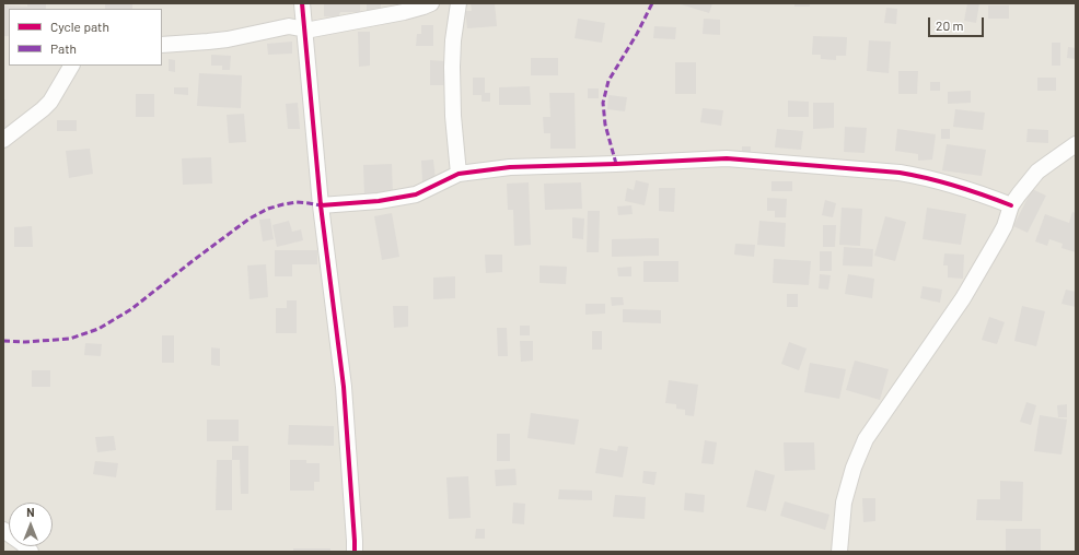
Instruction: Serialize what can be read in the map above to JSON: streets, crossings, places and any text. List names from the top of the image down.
{
  "legend": ["Cycle path", "Path"],
  "scale_bar": "20 m",
  "north": "top"
}
